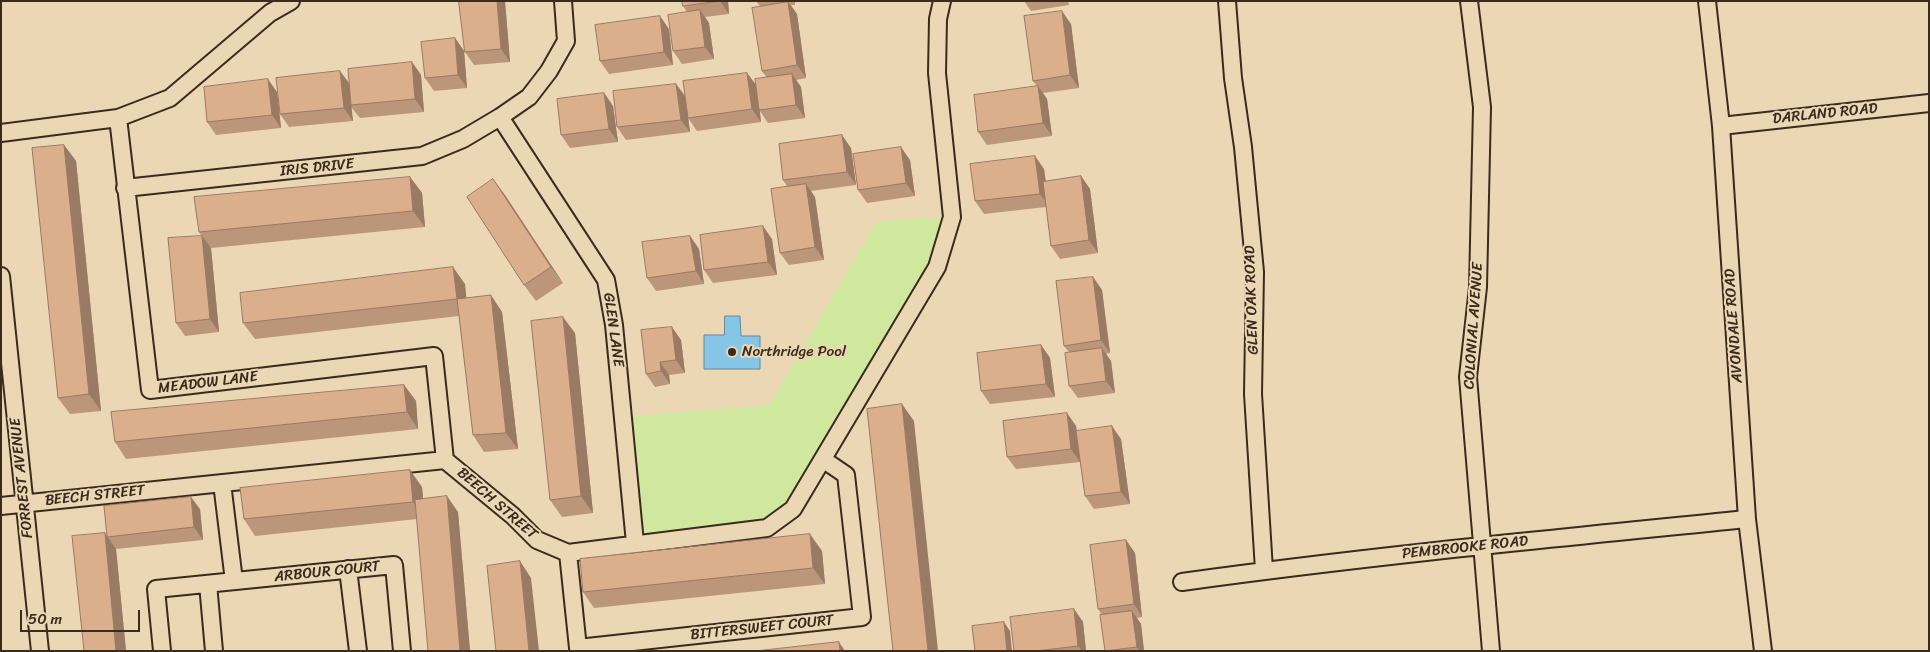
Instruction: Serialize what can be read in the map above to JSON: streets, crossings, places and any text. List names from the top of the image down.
{
  "streets": {
    "street": [
      "DARLAND ROAD",
      "IRIS DRIVE",
      "GLEN OAK ROAD",
      "COLONIAL AVENUE",
      "AVONDALE ROAD",
      "GLEN LANE",
      "MEADOW LANE",
      "FORREST AVENUE",
      "BEECH STREET",
      "PEMBROOKE ROAD",
      "ARBOUR COURT",
      "BITTERSWEET COURT"
    ]
  },
  "crossings": [
    ["DARLAND ROAD", "AVONDALE ROAD"],
    ["IRIS DRIVE", "GLEN LANE"],
    ["IRIS DRIVE", "MEADOW LANE"],
    ["GLEN OAK ROAD", "PEMBROOKE ROAD"],
    ["COLONIAL AVENUE", "PEMBROOKE ROAD"],
    ["AVONDALE ROAD", "PEMBROOKE ROAD"],
    ["GLEN LANE", "BEECH STREET"],
    ["MEADOW LANE", "BEECH STREET"],
    ["FORREST AVENUE", "BEECH STREET"],
    ["BEECH STREET", "BITTERSWEET COURT"]
  ],
  "places": ["Northridge Pool"],
  "scale_bar": "50 m"
}
